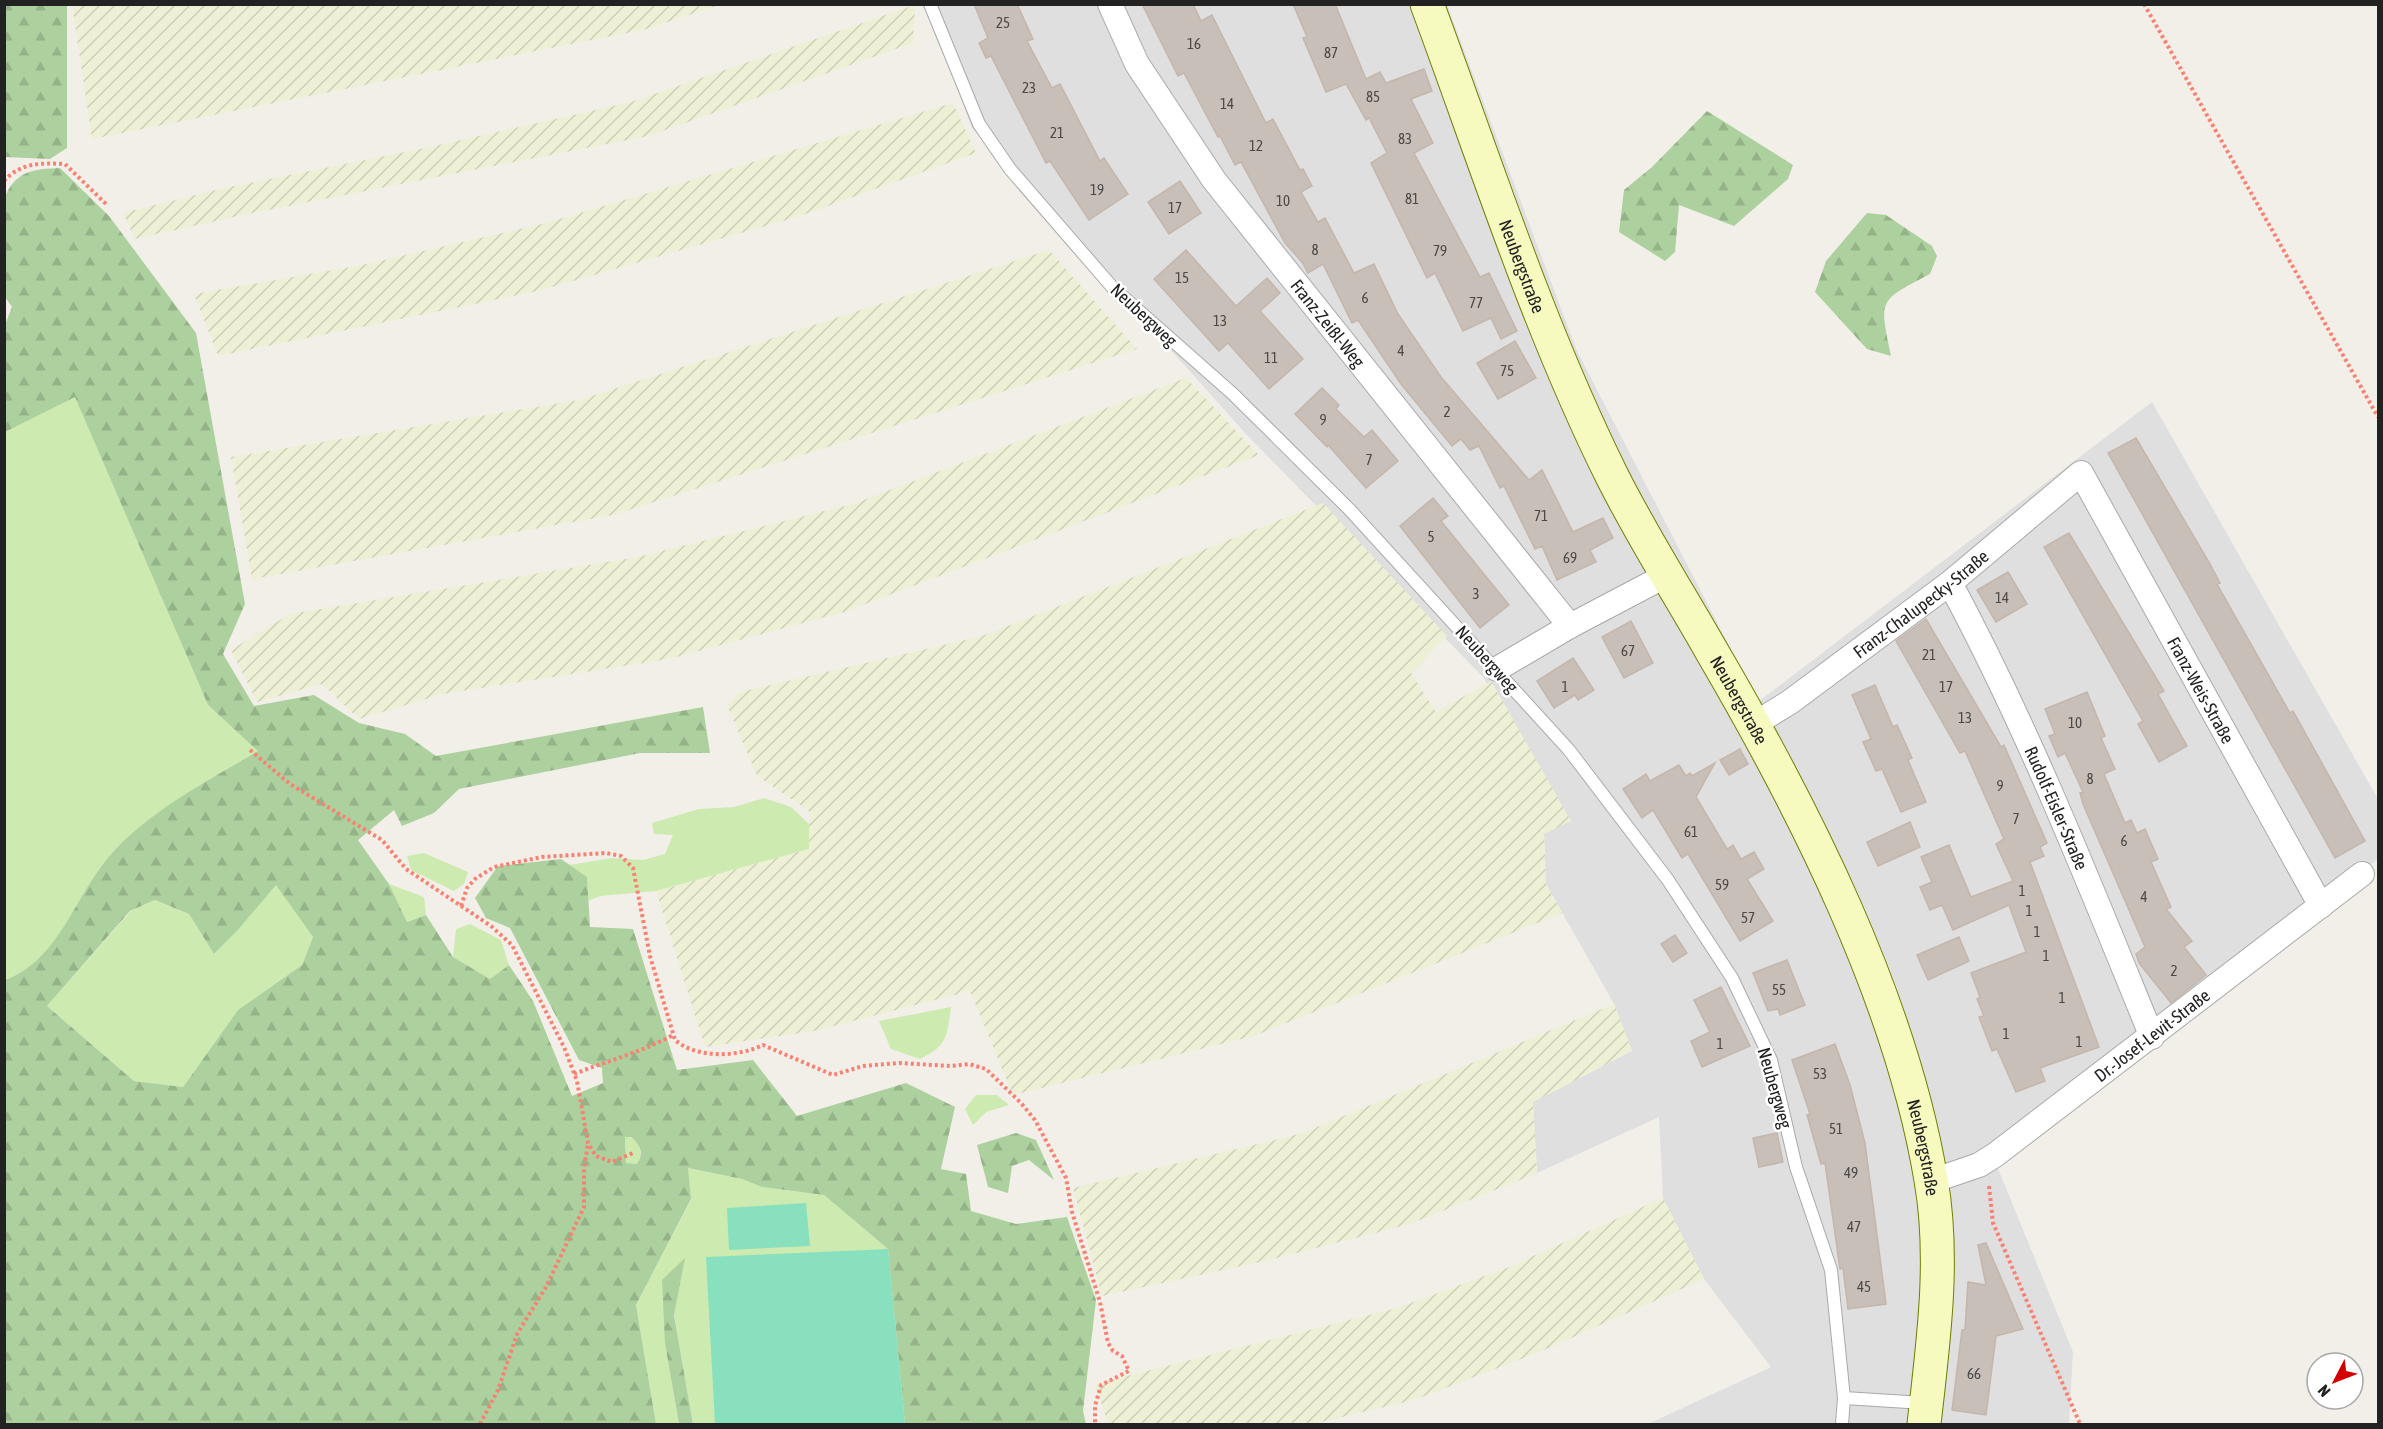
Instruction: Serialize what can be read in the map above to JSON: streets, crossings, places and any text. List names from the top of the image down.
{
  "streets": {
    "street": [
      "Neubergstraße",
      "Franz-Zeißl-Weg",
      "Franz-Chalupecky-Straße",
      "Franz-Weis-Straße",
      "Rudolf-Eisler-Straße",
      "Dr.-Josef-Levit-Straße"
    ],
    "lane": ["Neubergweg"]
  },
  "crossings": [
    ["Neubergstraße", "Franz-Chalupecky-Straße"],
    ["Neubergstraße", "Dr.-Josef-Levit-Straße"],
    ["Franz-Chalupecky-Straße", "Franz-Weis-Straße"],
    ["Franz-Chalupecky-Straße", "Rudolf-Eisler-Straße"],
    ["Franz-Weis-Straße", "Dr.-Josef-Levit-Straße"],
    ["Rudolf-Eisler-Straße", "Dr.-Josef-Levit-Straße"]
  ],
  "house_numbers": [
    "25",
    "16",
    "87",
    "23",
    "85",
    "14",
    "21",
    "83",
    "12",
    "19",
    "81",
    "10",
    "17",
    "8",
    "79",
    "15",
    "6",
    "77",
    "13",
    "4",
    "11",
    "75",
    "2",
    "9",
    "7",
    "71",
    "5",
    "69",
    "3",
    "14",
    "67",
    "21",
    "1",
    "17",
    "13",
    "10",
    "8",
    "9",
    "7",
    "61",
    "6",
    "59",
    "1",
    "4",
    "1",
    "57",
    "1",
    "1",
    "2",
    "55",
    "1",
    "1",
    "1",
    "1",
    "53",
    "51",
    "49",
    "47",
    "45",
    "66"
  ],
  "north": "bottom left"
}
